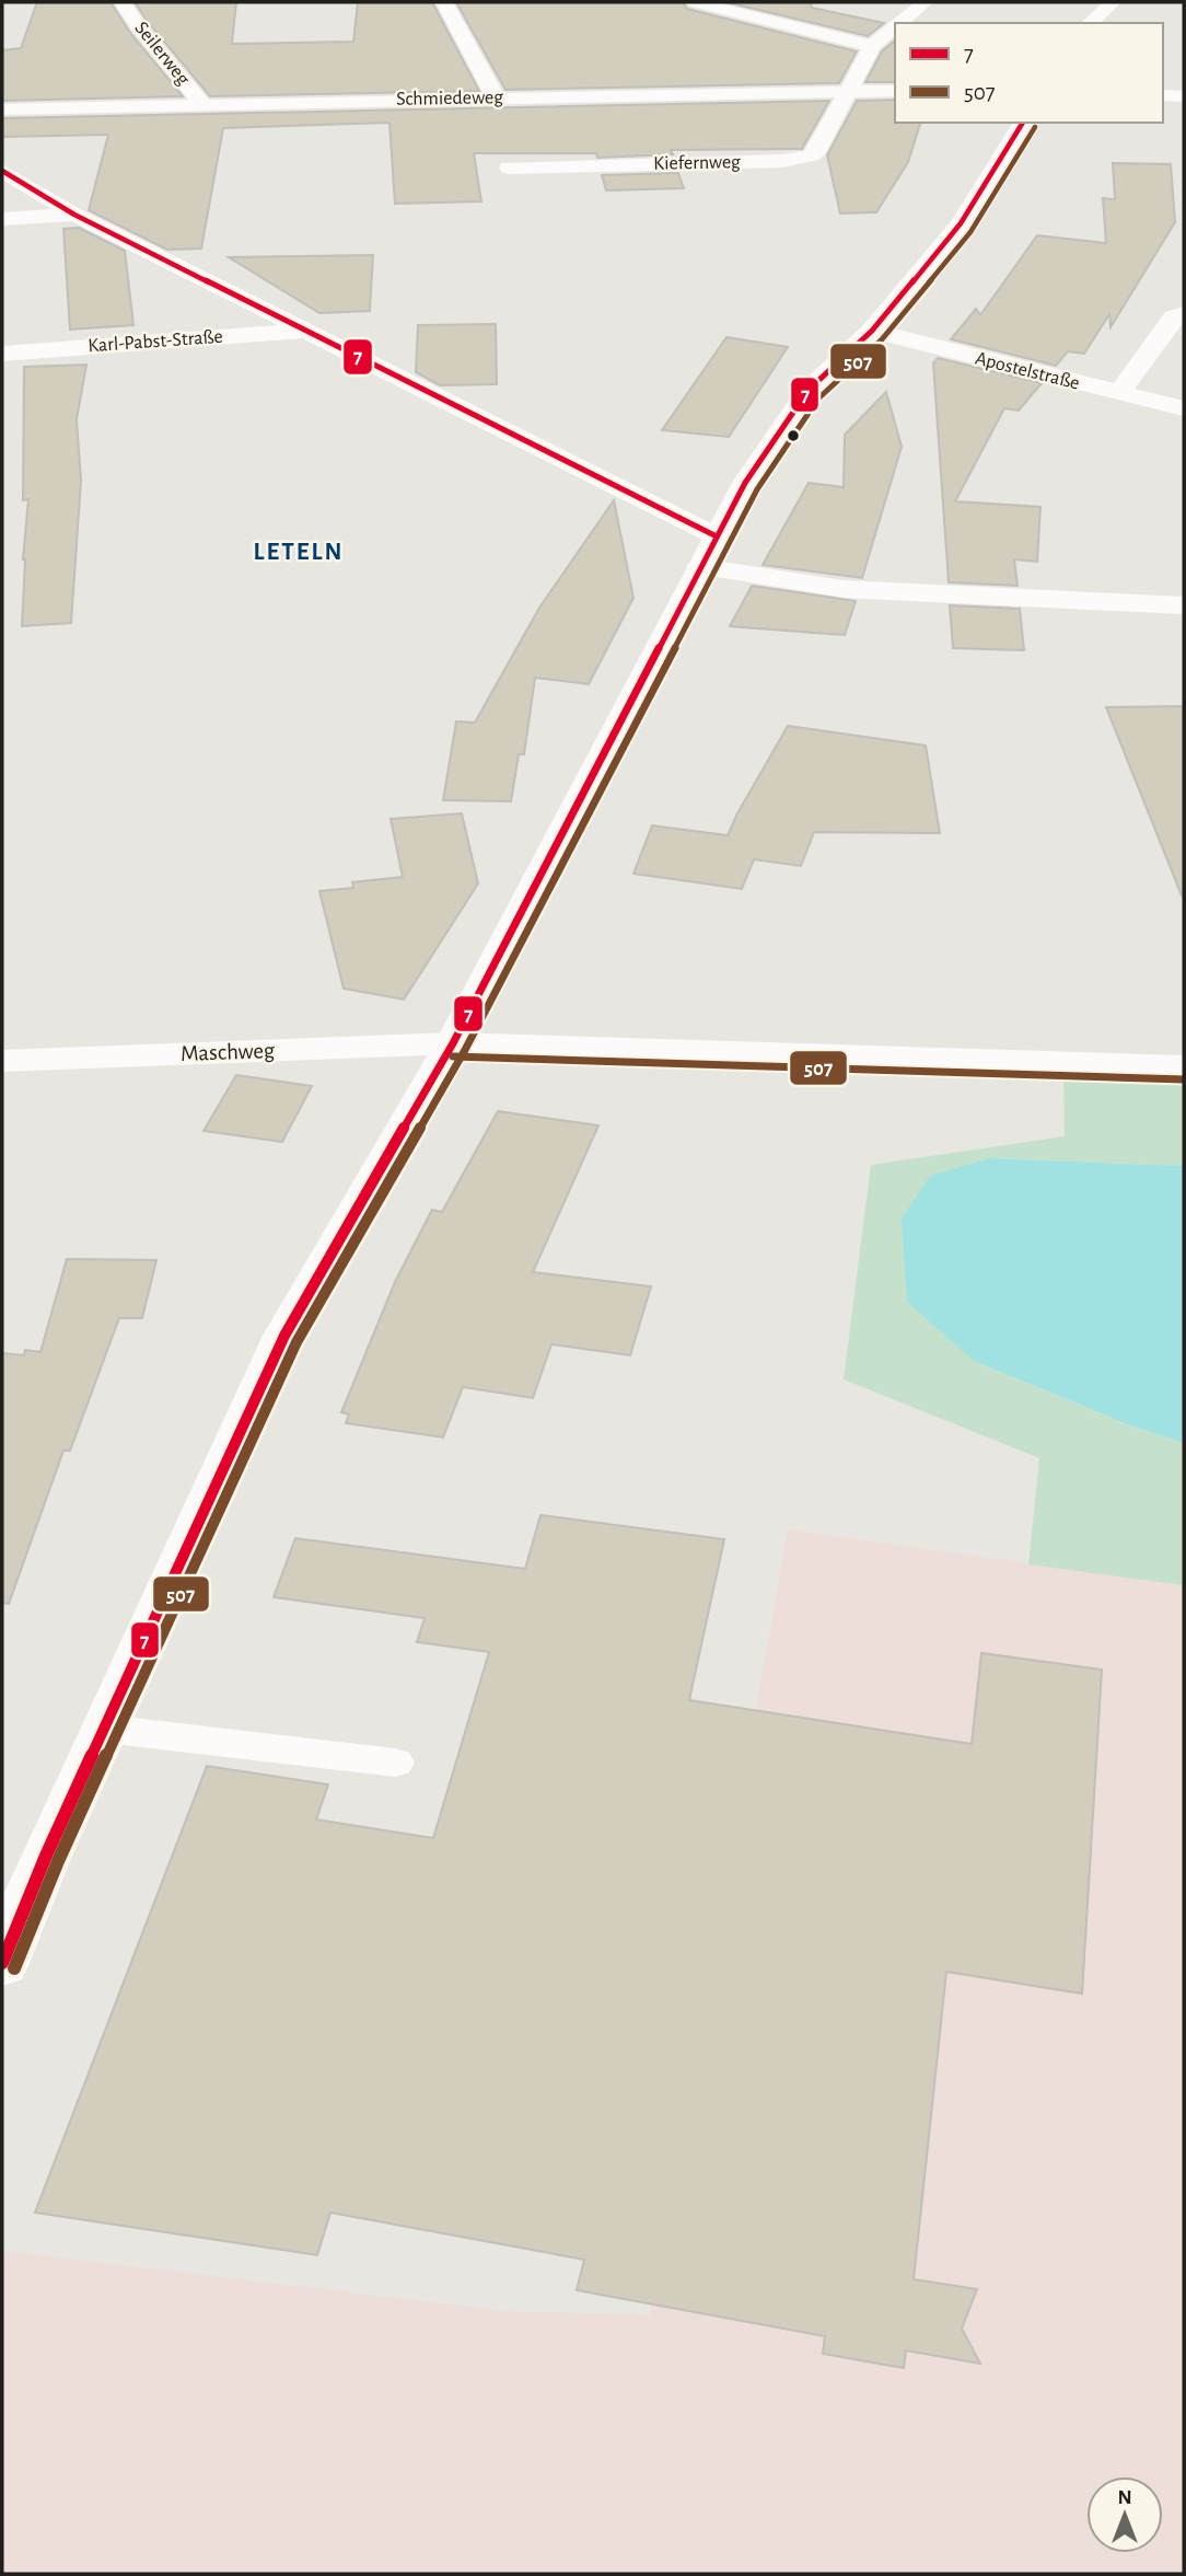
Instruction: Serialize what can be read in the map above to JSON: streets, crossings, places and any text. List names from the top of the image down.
{
  "streets": {
    "street": [
      "Seilerweg",
      "Schmiedeweg",
      "Kiefernweg",
      "Karl-Pabst-Straße",
      "Apostelstraße",
      "Maschweg"
    ]
  },
  "crossings": [
    ["Seilerweg", "Schmiedeweg"],
    ["Schmiedeweg", "Kiefernweg"]
  ],
  "districts": ["LETELN"],
  "lines": ["transit line 7", "transit line 507"],
  "legend": ["7", "507"],
  "north": "top"
}
